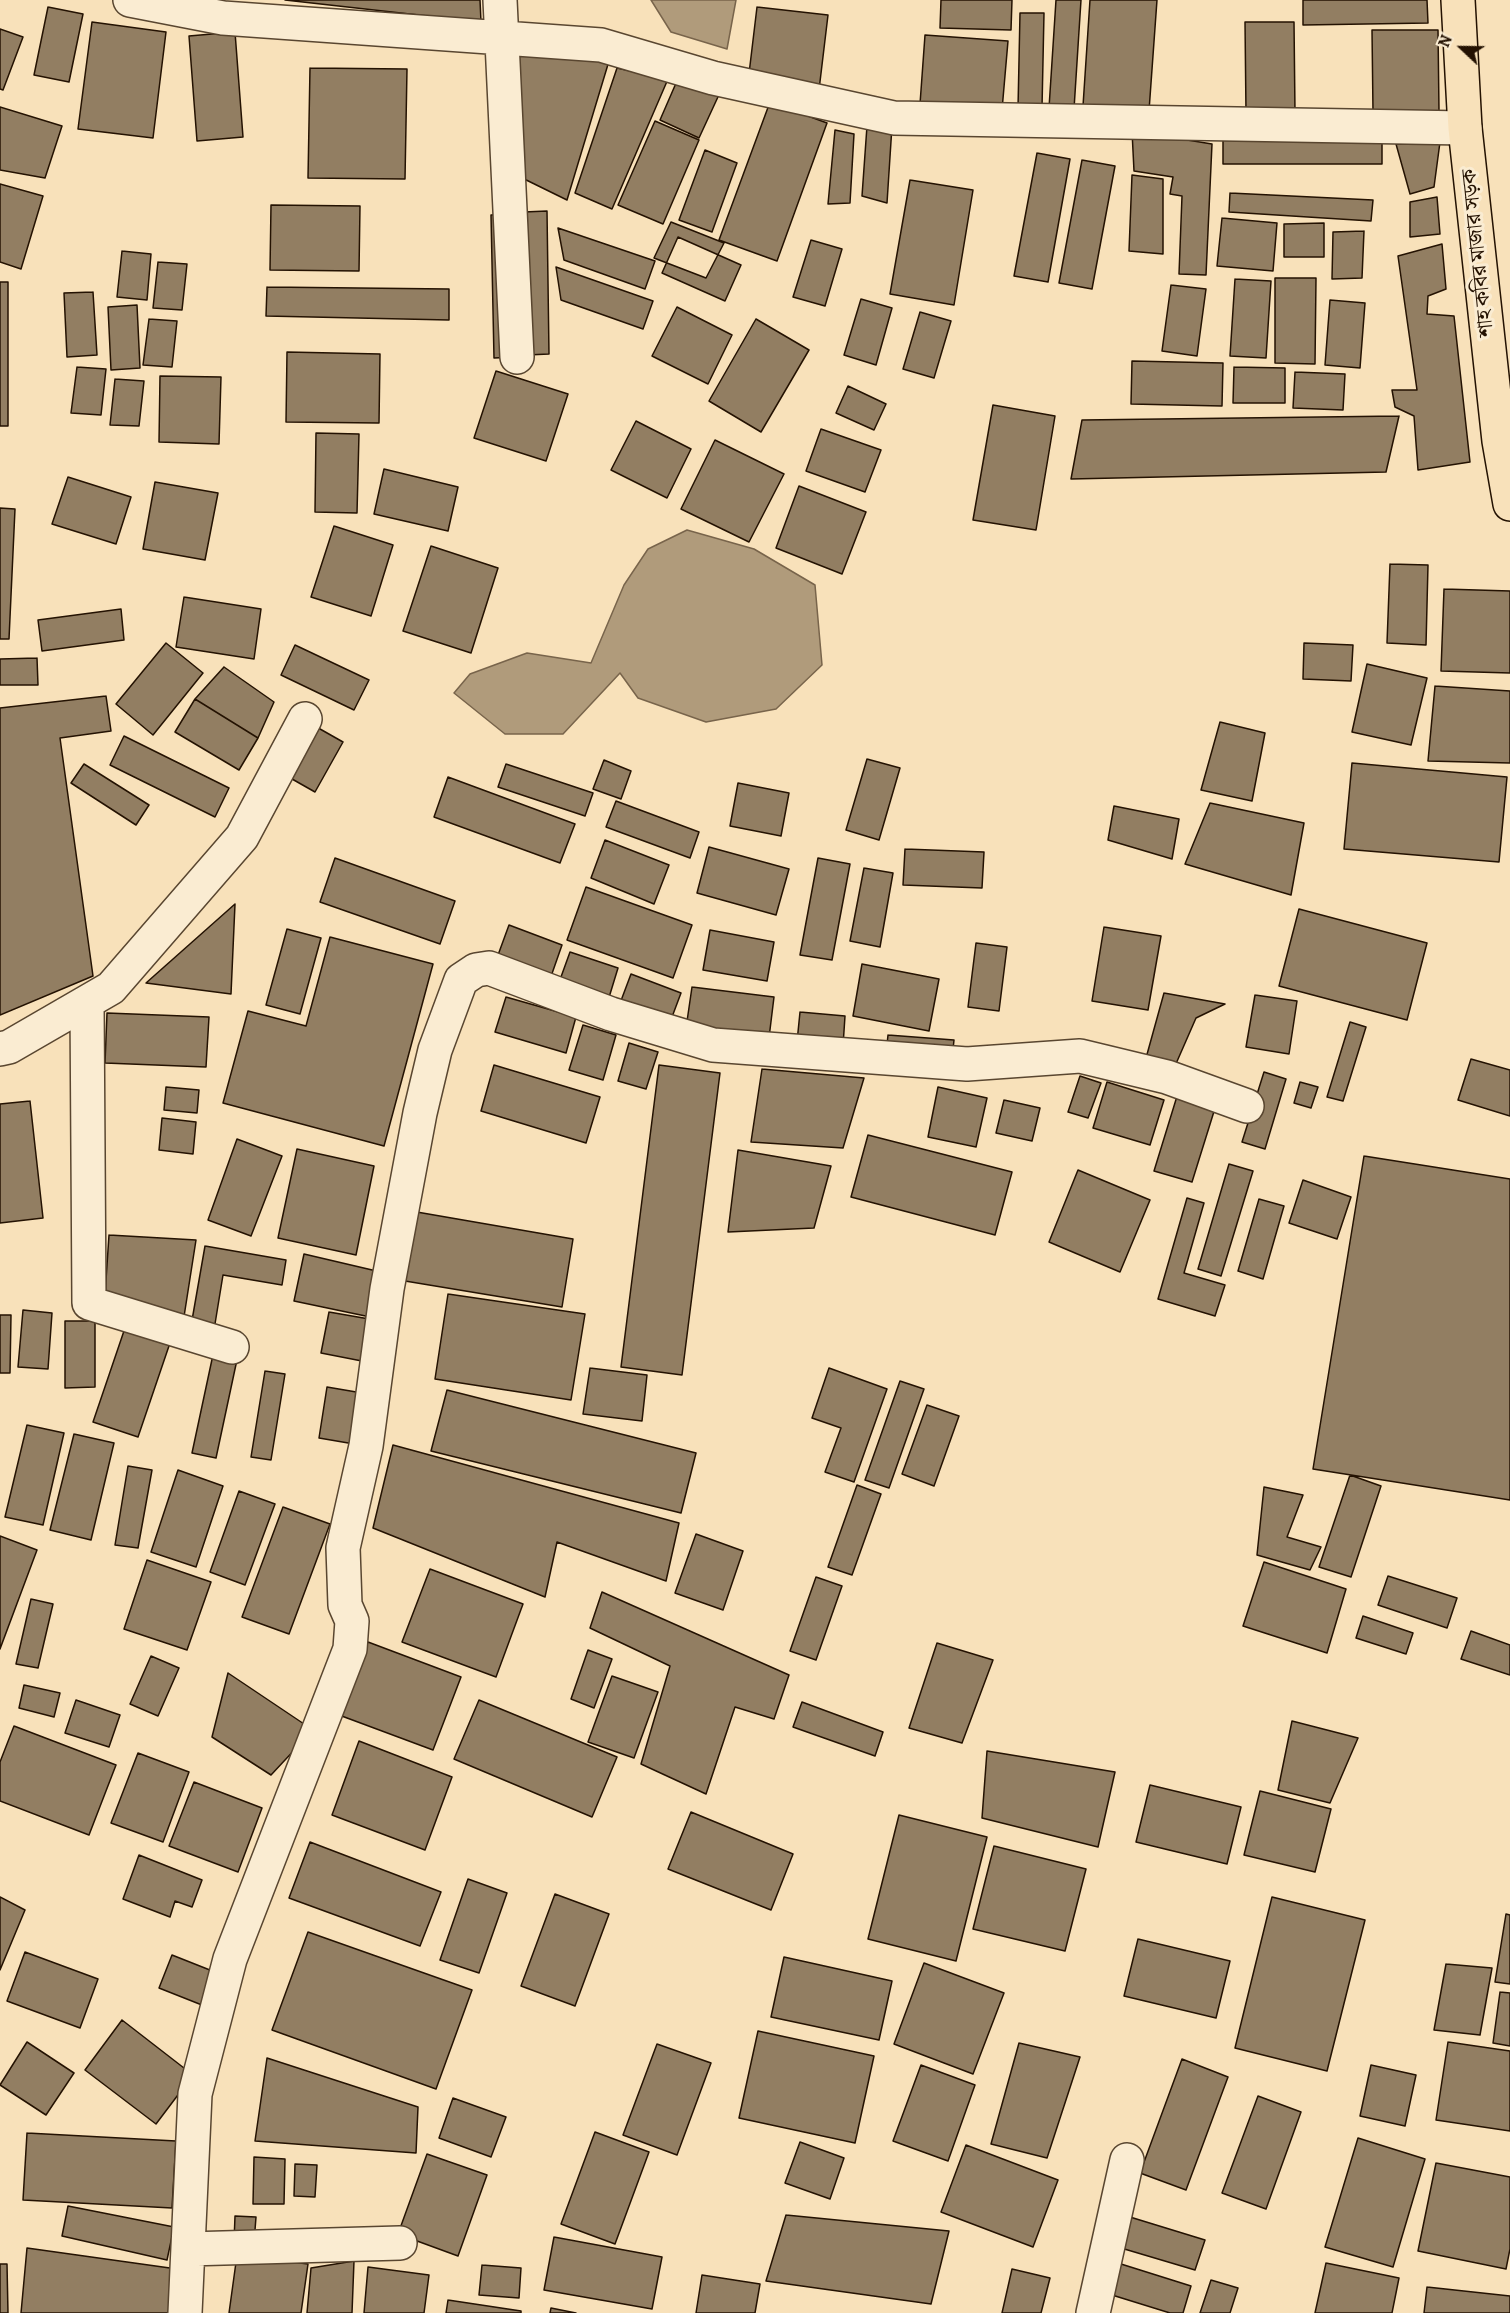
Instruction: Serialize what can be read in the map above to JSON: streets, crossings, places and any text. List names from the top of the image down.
{
  "streets": {
    "main road": ["শাহ কবির মাজার সড়ক"]
  },
  "north": "left"
}
